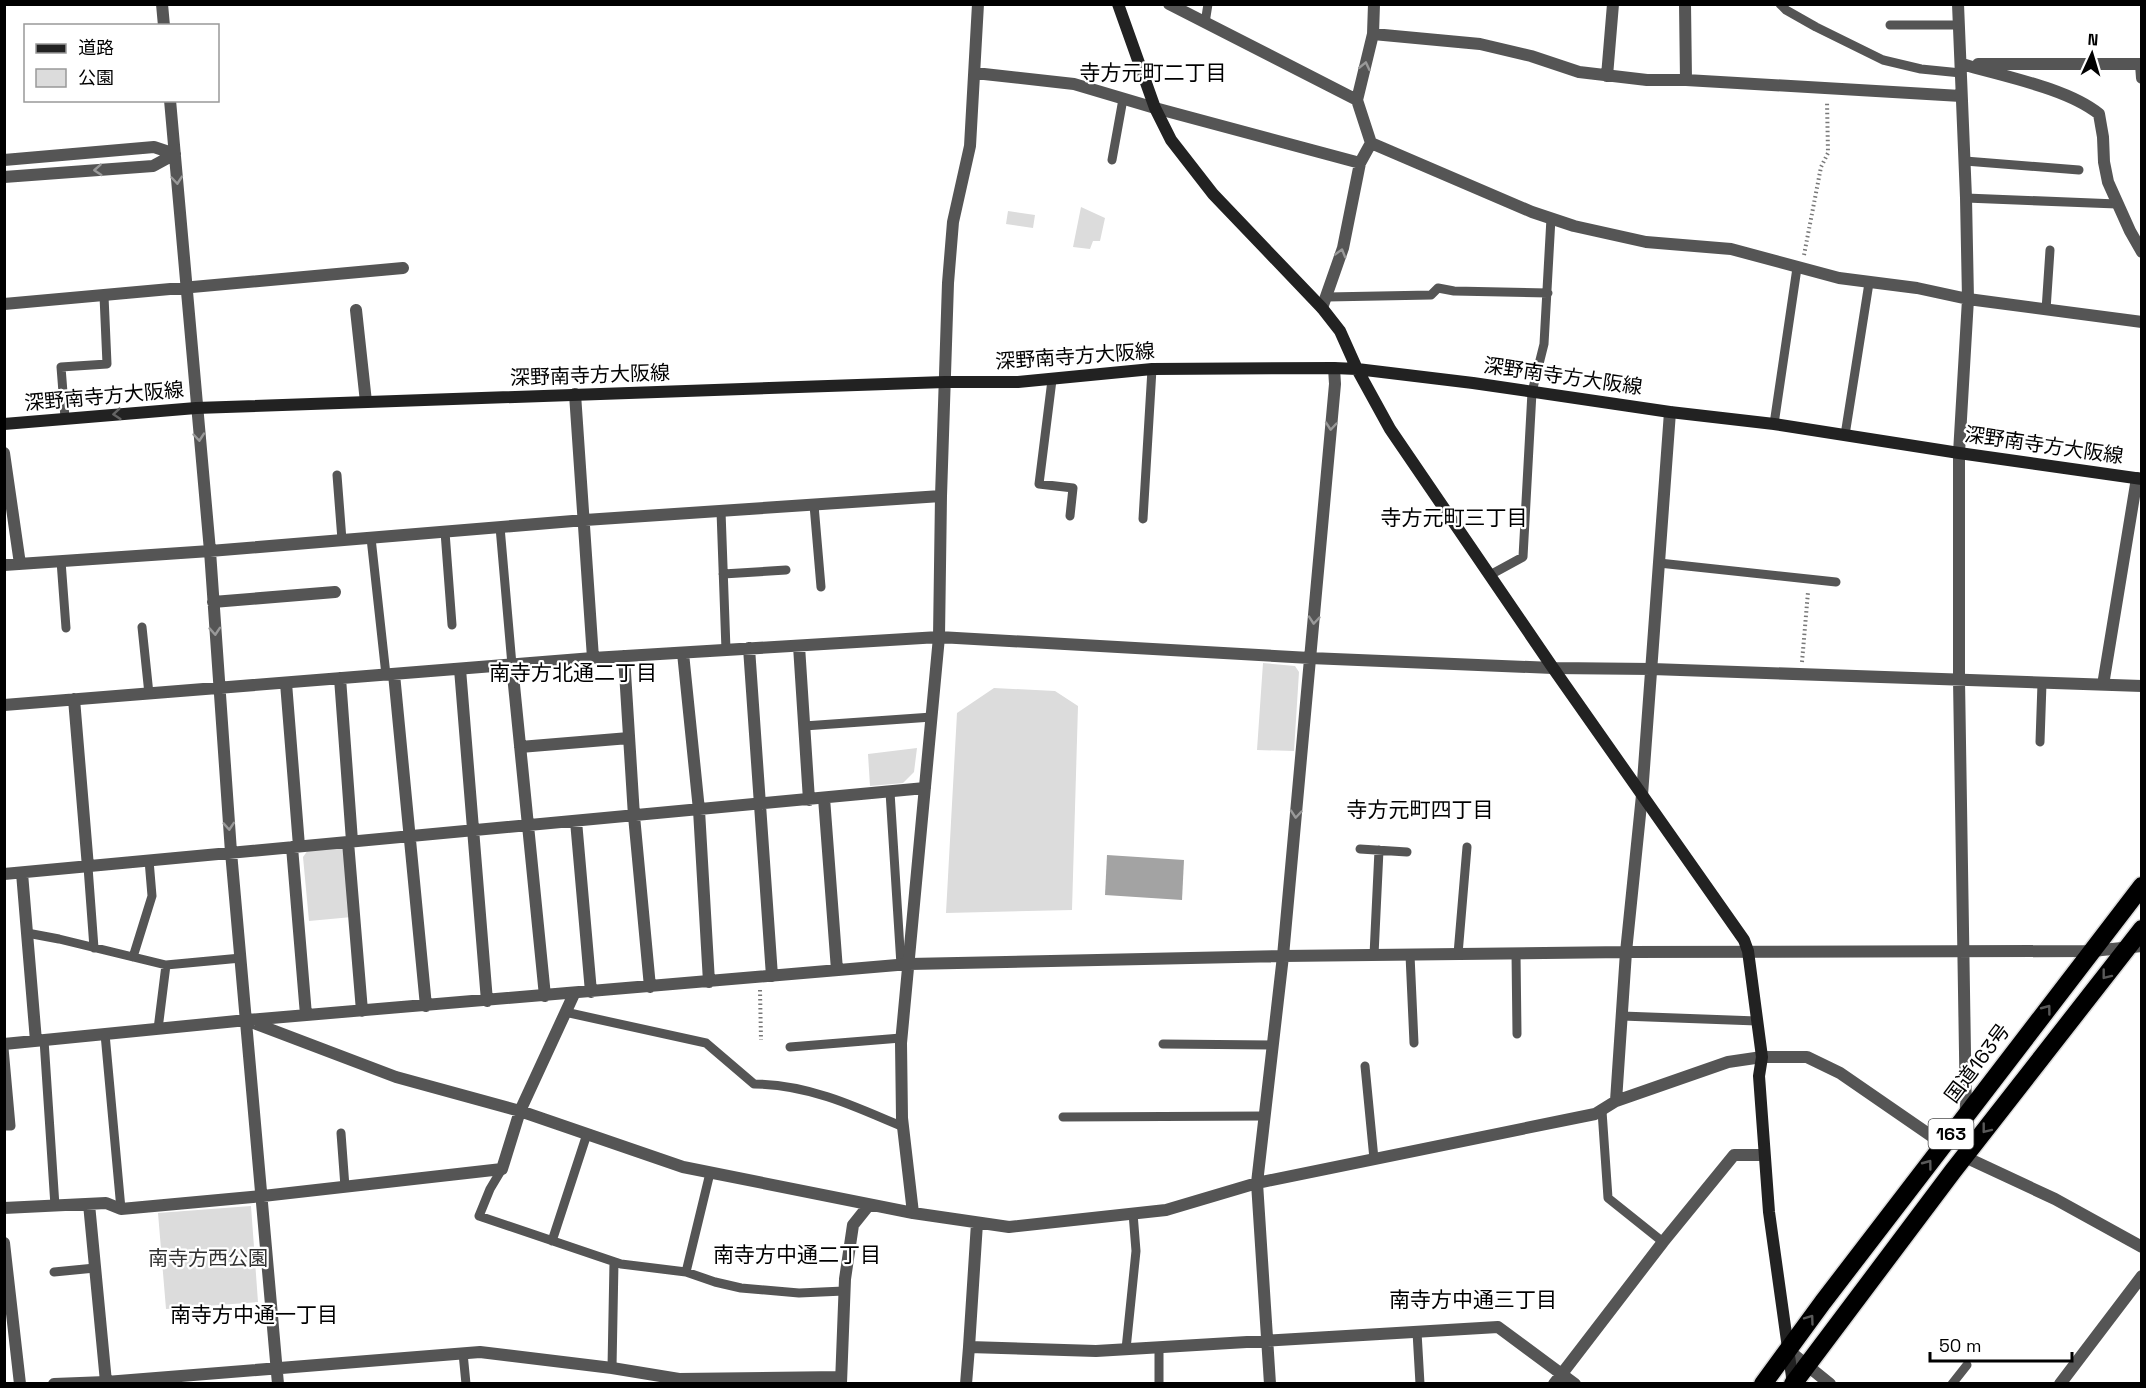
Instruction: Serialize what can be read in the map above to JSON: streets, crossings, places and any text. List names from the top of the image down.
{
  "streets": {
    "highway": ["国道163号", "163"],
    "main road": ["深野南寺方大阪線"]
  },
  "districts": [
    "寺方元町二丁目",
    "寺方元町三丁目",
    "南寺方北通二丁目",
    "寺方元町四丁目",
    "南寺方中通二丁目",
    "南寺方中通三丁目",
    "南寺方中通一丁目"
  ],
  "parks": ["南寺方西公園"],
  "legend": ["道路", "公園"],
  "scale_bar": "50 m",
  "north": "top"
}
